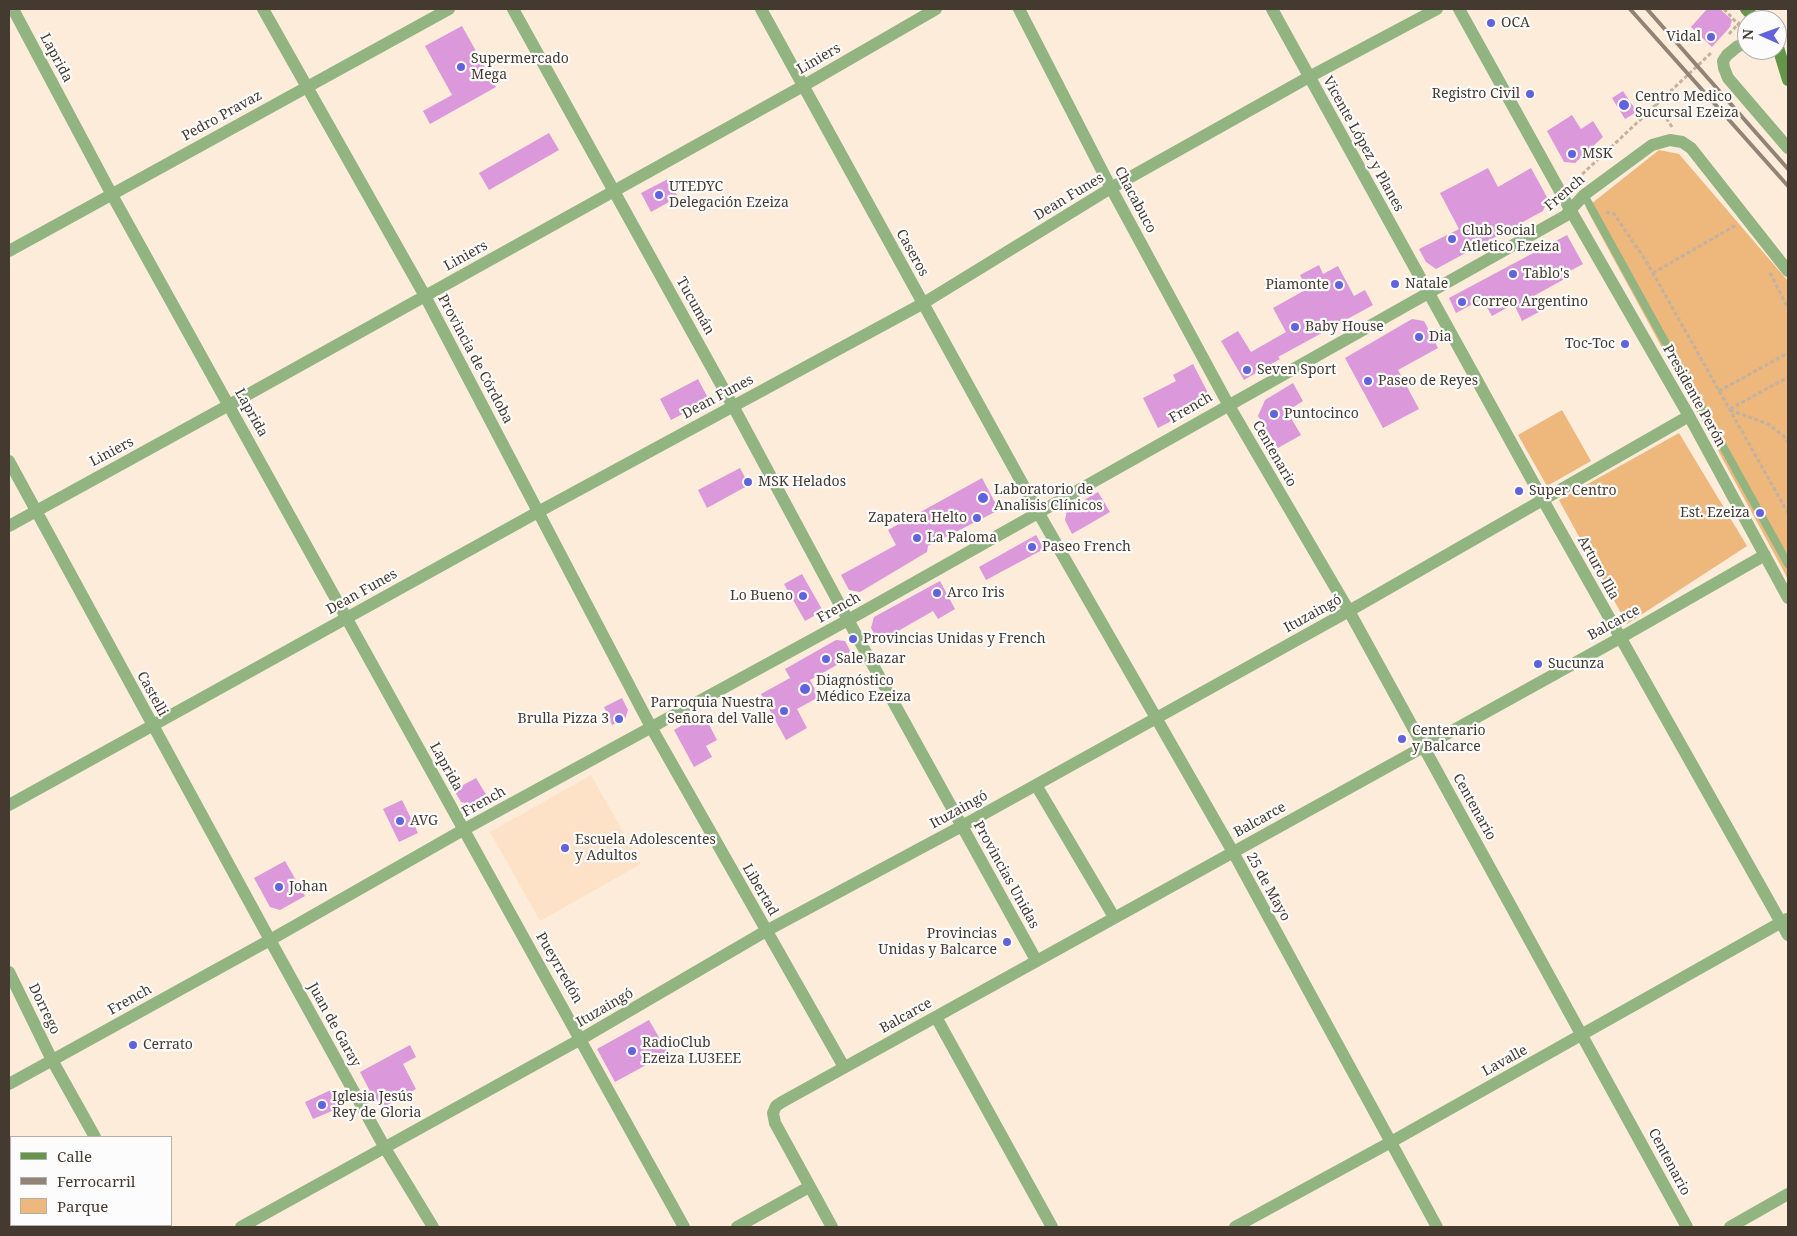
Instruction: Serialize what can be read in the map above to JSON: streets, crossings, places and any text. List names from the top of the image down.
{
  "streets": {
    "street": [
      "Laprida",
      "Liniers",
      "Pedro Pravaz",
      "Vicente López y Planes",
      "French",
      "Dean Funes",
      "Chacabuco",
      "Caseros",
      "Tucumán",
      "Provincia de Córdoba",
      "Presidente Perón",
      "Centenario",
      "Arturo Ilia",
      "Ituzaingó",
      "Balcarce",
      "Castelli",
      "Provincias Unidas",
      "25 de Mayo",
      "Libertad",
      "Pueyrredón",
      "Dorrego",
      "Juan de Garay",
      "Lavalle"
    ]
  },
  "crossings": [
    ["Laprida", "Liniers"],
    ["Laprida", "Pedro Pravaz"],
    ["Laprida", "French"],
    ["Laprida", "Dean Funes"],
    ["Laprida", "Pueyrredón"],
    ["Liniers", "Caseros"],
    ["Liniers", "Tucumán"],
    ["Liniers", "Provincia de Córdoba"],
    ["Liniers", "Castelli"],
    ["Pedro Pravaz", "Provincia de Córdoba"],
    ["Vicente López y Planes", "French"],
    ["Vicente López y Planes", "Dean Funes"],
    ["Vicente López y Planes", "Arturo Ilia"],
    ["French", "Chacabuco"],
    ["French", "Caseros"],
    ["French", "Tucumán"],
    ["French", "Provincia de Córdoba"],
    ["French", "Presidente Perón"],
    ["French", "Centenario"],
    ["French", "Arturo Ilia"],
    ["French", "Castelli"],
    ["French", "Provincias Unidas"],
    ["French", "25 de Mayo"],
    ["French", "Libertad"],
    ["French", "Pueyrredón"],
    ["French", "Dorrego"],
    ["French", "Juan de Garay"],
    ["Dean Funes", "Chacabuco"],
    ["Dean Funes", "Caseros"],
    ["Dean Funes", "Tucumán"],
    ["Dean Funes", "Provincia de Córdoba"],
    ["Dean Funes", "Castelli"],
    ["Chacabuco", "Centenario"],
    ["Caseros", "25 de Mayo"],
    ["Tucumán", "Provincias Unidas"],
    ["Provincia de Córdoba", "Libertad"],
    ["Presidente Perón", "Ituzaingó"],
    ["Presidente Perón", "Balcarce"],
    ["Centenario", "Ituzaingó"],
    ["Centenario", "Balcarce"],
    ["Centenario", "Lavalle"],
    ["Arturo Ilia", "Ituzaingó"],
    ["Arturo Ilia", "Balcarce"],
    ["Arturo Ilia", "Lavalle"],
    ["Ituzaingó", "Provincias Unidas"],
    ["Ituzaingó", "25 de Mayo"],
    ["Ituzaingó", "Libertad"],
    ["Ituzaingó", "Pueyrredón"],
    ["Ituzaingó", "Juan de Garay"],
    ["Balcarce", "Provincias Unidas"],
    ["Balcarce", "25 de Mayo"],
    ["Balcarce", "Libertad"],
    ["Castelli", "Juan de Garay"],
    ["25 de Mayo", "Lavalle"]
  ],
  "places": [
    "OCA",
    "Vidal",
    "Supermercado Mega",
    "Registro Civil",
    "Centro Medico Sucursal Ezeiza",
    "MSK",
    "UTEDYC Delegación Ezeiza",
    "Club Social Atletico Ezeiza",
    "Tablo's",
    "Natale",
    "Piamonte",
    "Correo Argentino",
    "Baby House",
    "Dia",
    "Toc-Toc",
    "Seven Sport",
    "Paseo de Reyes",
    "Puntocinco",
    "MSK Helados",
    "Super Centro",
    "Laboratorio de Analisis Clínicos",
    "Est. Ezeiza",
    "Zapatera Helto",
    "La Paloma",
    "Paseo French",
    "Arco Iris",
    "Lo Bueno",
    "Provincias Unidas y French",
    "Sale Bazar",
    "Sucunza",
    "Diagnóstico Médico Ezeiza",
    "Parroquia Nuestra Señora del Valle",
    "Brulla Pizza 3",
    "Centenario y Balcarce",
    "AVG",
    "Escuela Adolescentes y Adultos",
    "Johan",
    "Provincias Unidas y Balcarce",
    "Cerrato",
    "RadioClub Ezeiza LU3EEE",
    "Iglesia Jesús Rey de Gloria"
  ],
  "legend": ["Calle", "Ferrocarril", "Parque"],
  "north": "left"
}
